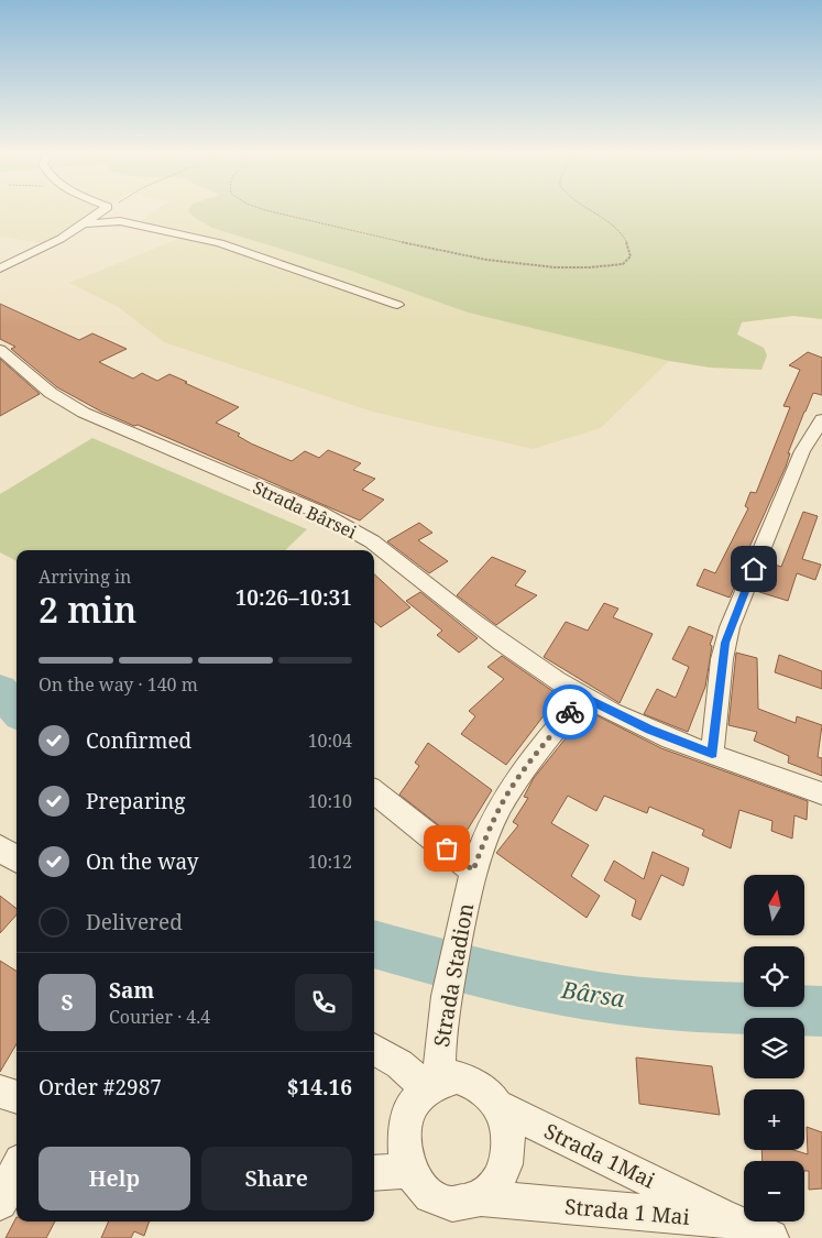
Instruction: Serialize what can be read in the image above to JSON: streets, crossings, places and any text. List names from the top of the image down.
{
  "streets": {
    "street": [
      "Strada Bârsei",
      "Strada Stadion",
      "Strada 1Mai",
      "Strada 1 Mai"
    ]
  },
  "crossings": [
    ["Strada Bârsei", "Strada Stadion"],
    ["Strada Stadion", "Strada 1Mai"],
    ["Strada Stadion", "Strada 1 Mai"],
    ["Strada 1Mai", "Strada 1 Mai"]
  ],
  "water": ["Bârsa"],
  "north": "top",
  "page": {
    "heading": ["2 min", "Arriving in", "10:26–10:31"],
    "panel": [
      "Sam",
      "Courier · 4.4",
      "Order #2987",
      "$14.16"
    ],
    "bar": "On the way · 140 m",
    "list": [
      ["Confirmed", "10:04"],
      ["Preparing", "10:10"],
      ["On the way", "10:12"],
      "Delivered"
    ],
    "map_buttons": ["+", "−"],
    "round": "S",
    "buttons": ["Help", "Share"]
  }
}
